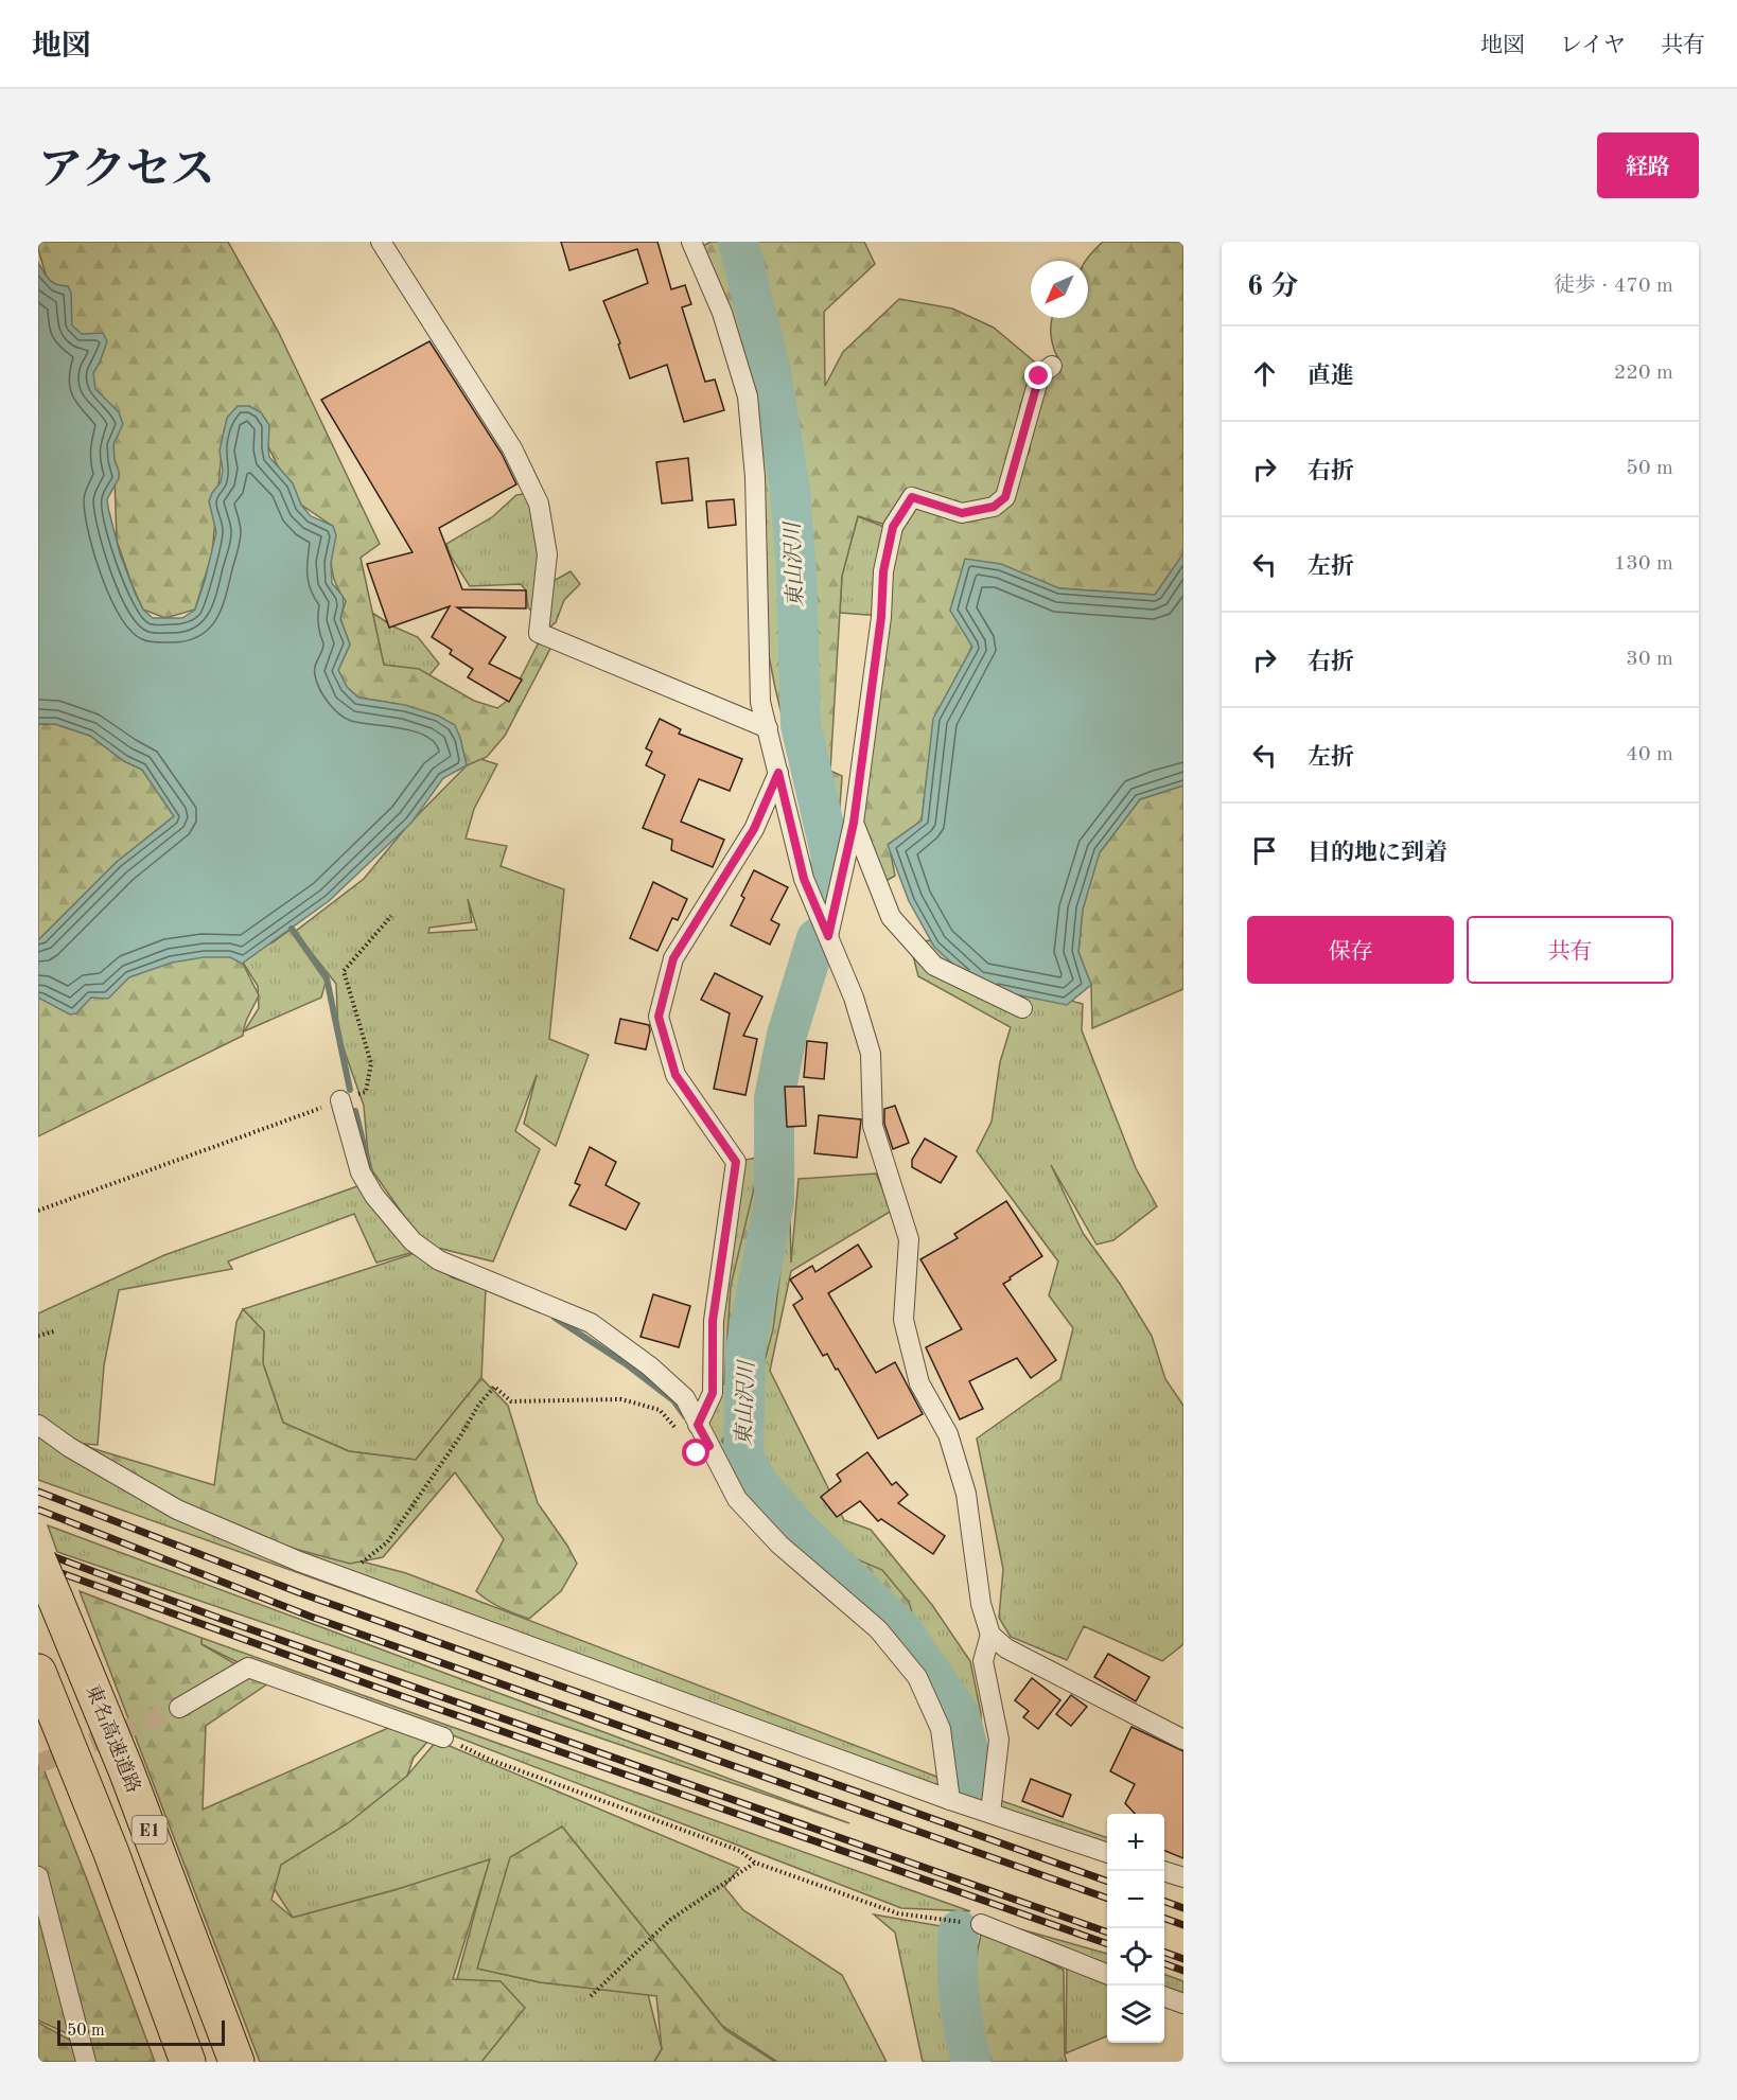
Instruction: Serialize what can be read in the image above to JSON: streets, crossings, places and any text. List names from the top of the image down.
{
  "streets": {
    "highway": ["東名高速道路", "E1"]
  },
  "water": ["東山沢川"],
  "scale_bar": "50 m",
  "north": "bottom left",
  "page": {
    "header": "地図",
    "nav": ["地図", "レイヤ", "共有"],
    "title": "アクセス",
    "buttons": [
      "経路",
      ["保存", "共有"]
    ],
    "heading": ["6 分", "徒歩 · 470 m"],
    "list": [
      ["直進", "220 m"],
      ["右折", "50 m"],
      ["左折", "130 m"],
      ["右折", "30 m"],
      ["左折", "40 m"],
      "目的地に到着"
    ],
    "map_buttons": ["+", "−"],
    "scale": "50 m"
  }
}
